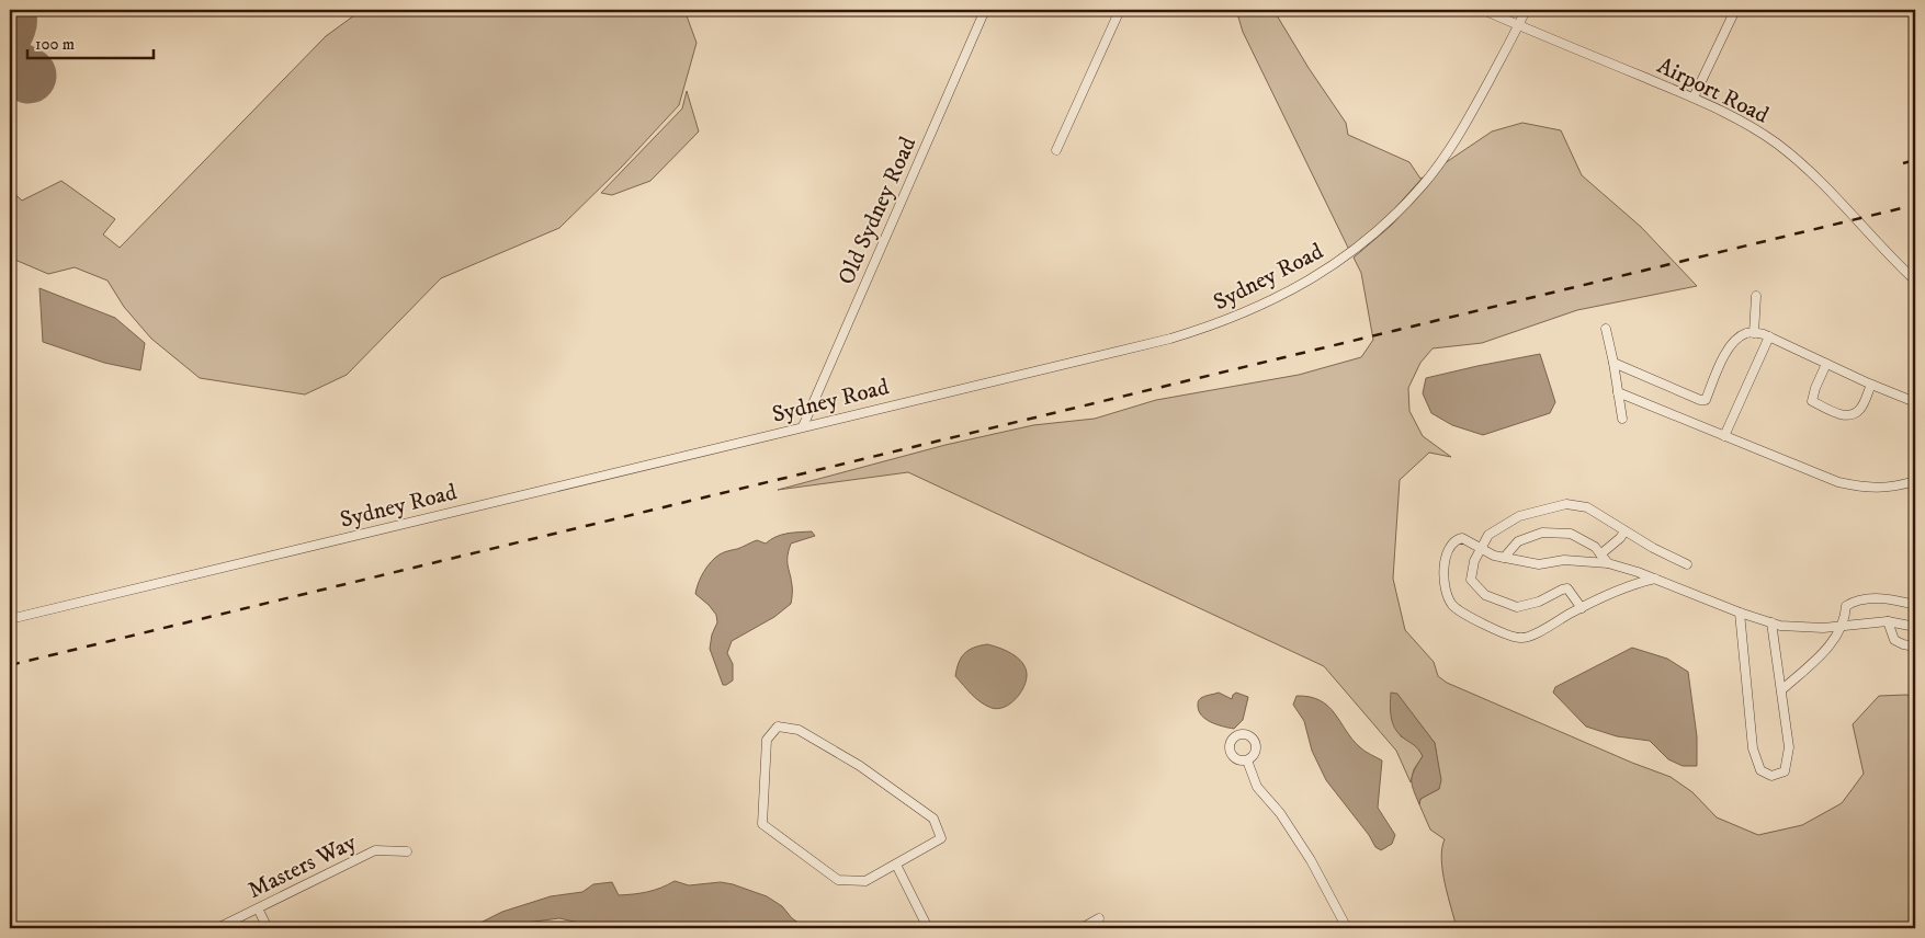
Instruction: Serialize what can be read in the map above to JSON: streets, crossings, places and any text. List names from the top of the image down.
{
  "streets": {
    "street": [
      "Airport Road",
      "Old Sydney Road",
      "Sydney Road",
      "Masters Way"
    ]
  },
  "crossings": [
    ["Airport Road", "Sydney Road"],
    ["Old Sydney Road", "Sydney Road"]
  ],
  "scale_bar": "100 m"
}
